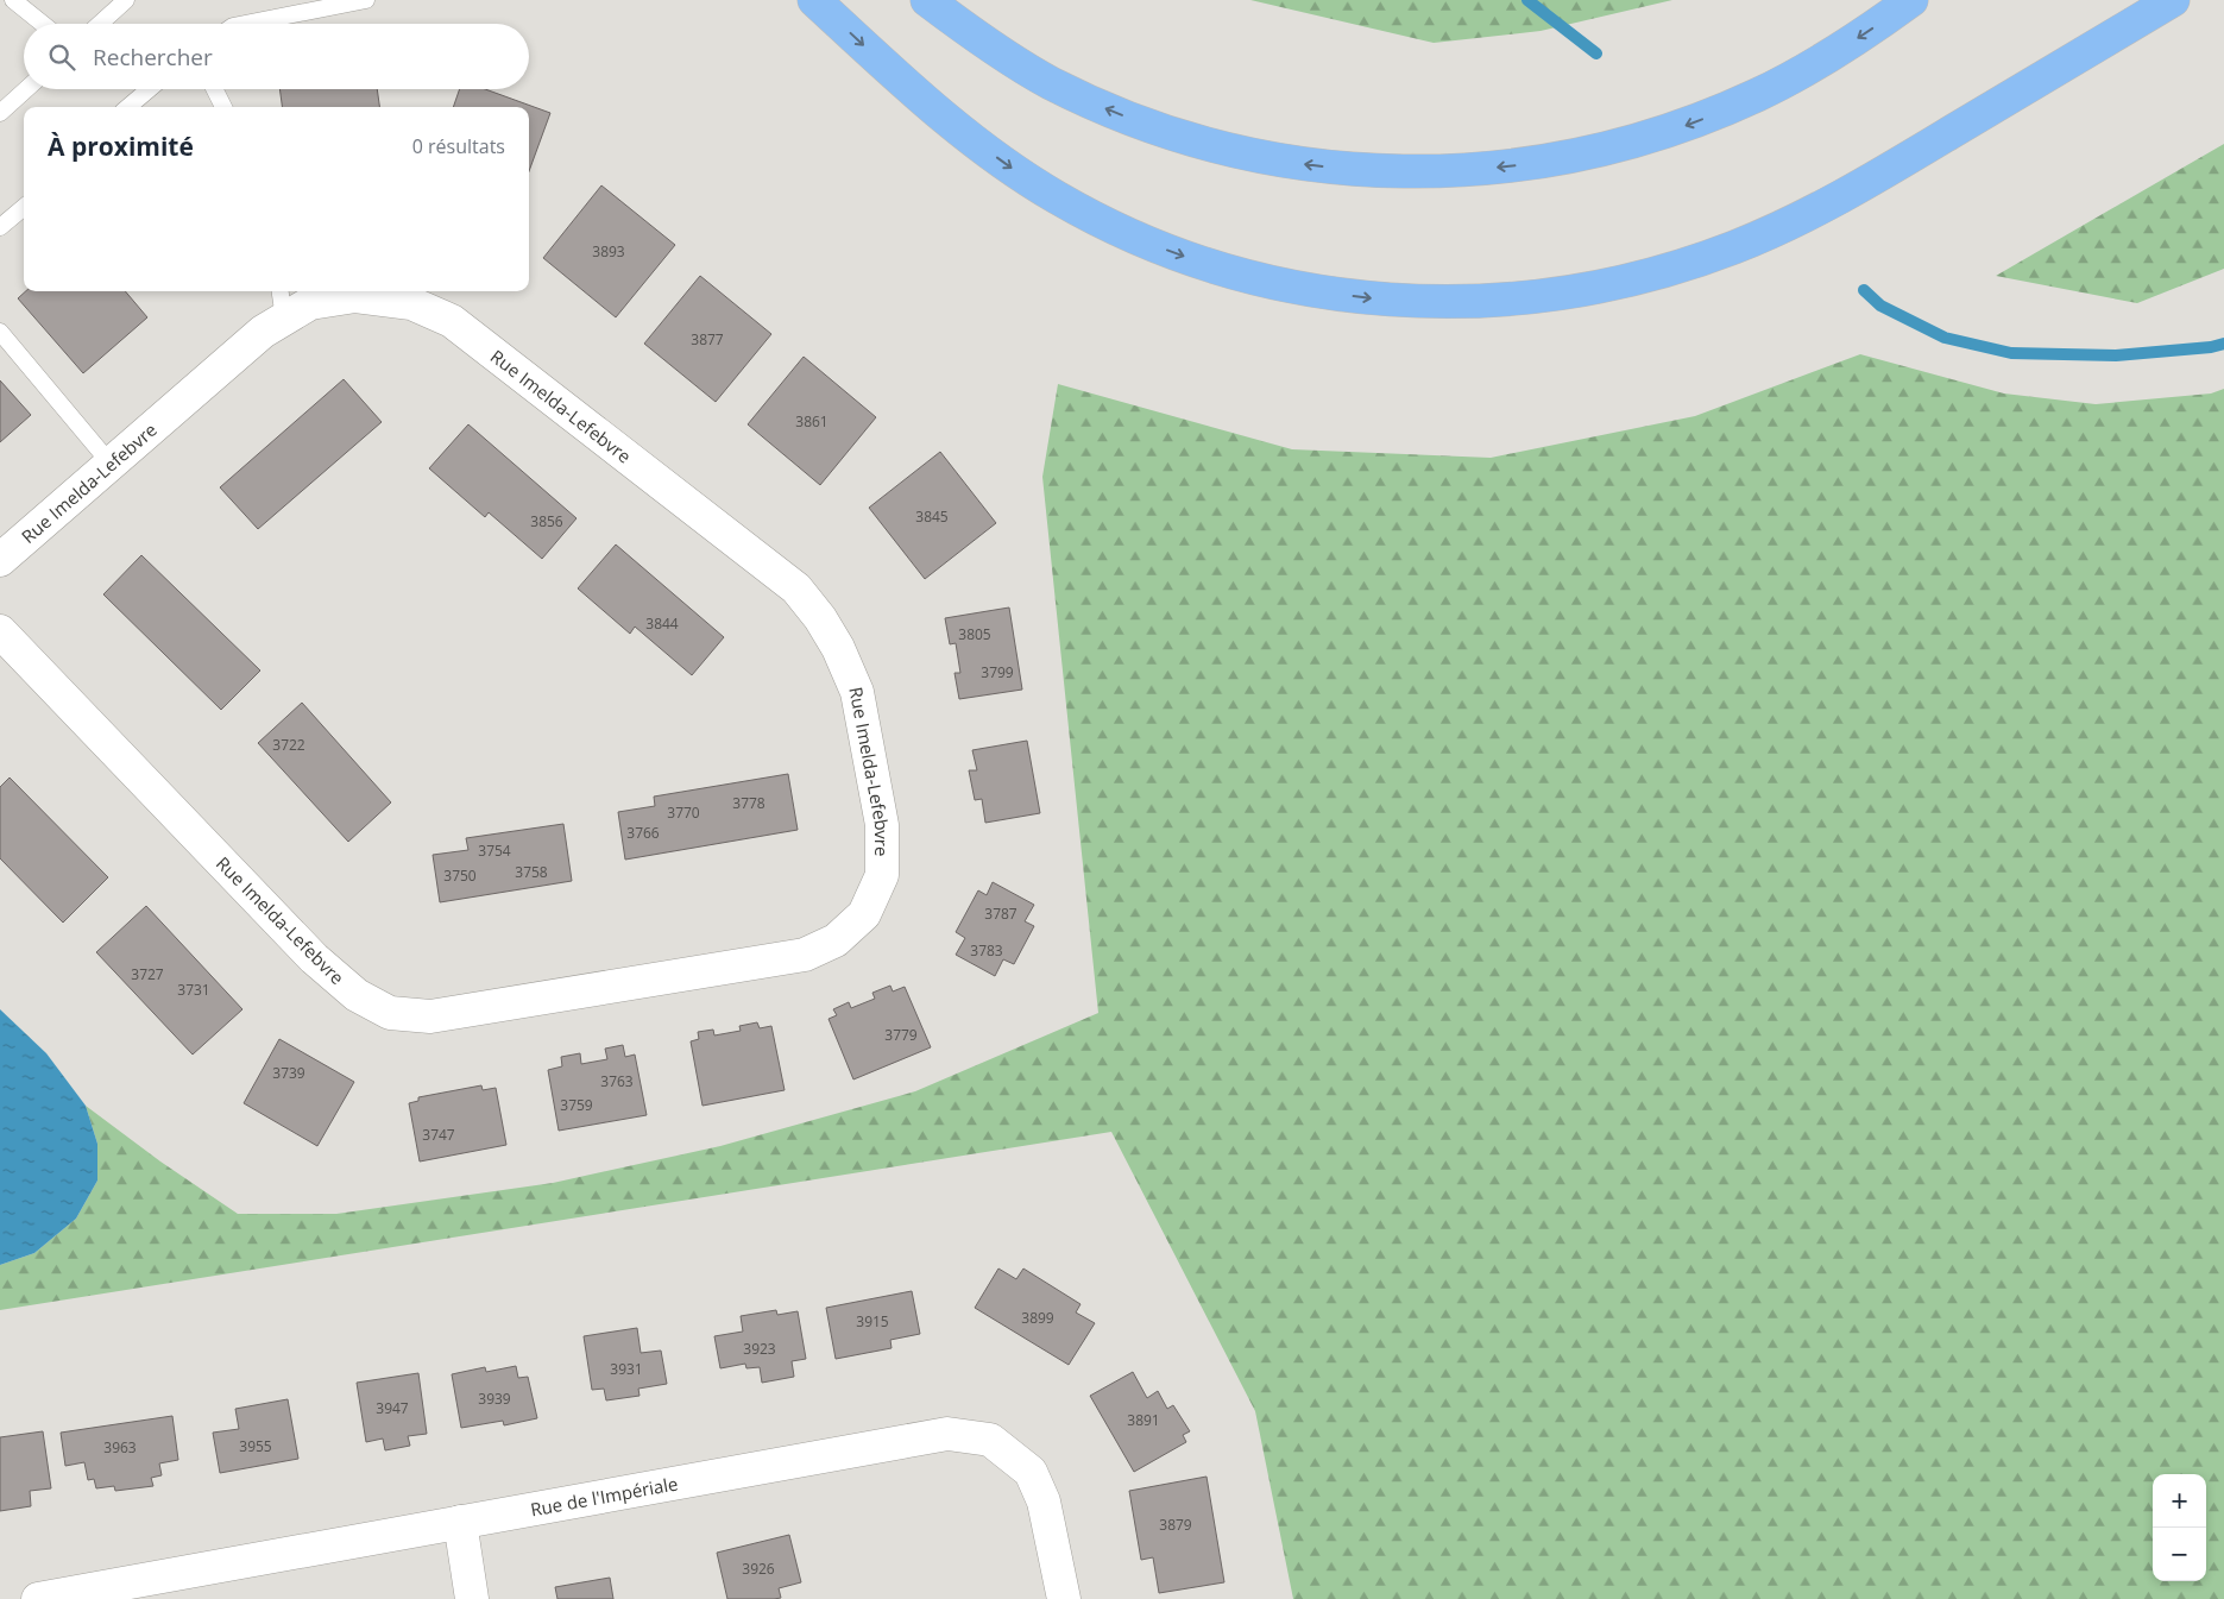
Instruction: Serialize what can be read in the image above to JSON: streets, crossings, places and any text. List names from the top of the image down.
{
  "streets": {
    "street": ["Rue Imelda-Lefebvre", "Rue de l'Impériale"]
  },
  "house_numbers": [
    "3893",
    "3877",
    "3861",
    "3845",
    "3856",
    "3844",
    "3805",
    "3799",
    "3722",
    "3778",
    "3770",
    "3766",
    "3754",
    "3758",
    "3750",
    "3787",
    "3783",
    "3727",
    "3731",
    "3779",
    "3739",
    "3763",
    "3759",
    "3747",
    "3899",
    "3915",
    "3923",
    "3931",
    "3939",
    "3947",
    "3891",
    "3955",
    "3963",
    "3879",
    "3926"
  ],
  "page": {
    "search": "Rechercher",
    "heading": ["À proximité", "0 résultats"],
    "map_buttons": ["+", "−"]
  }
}
